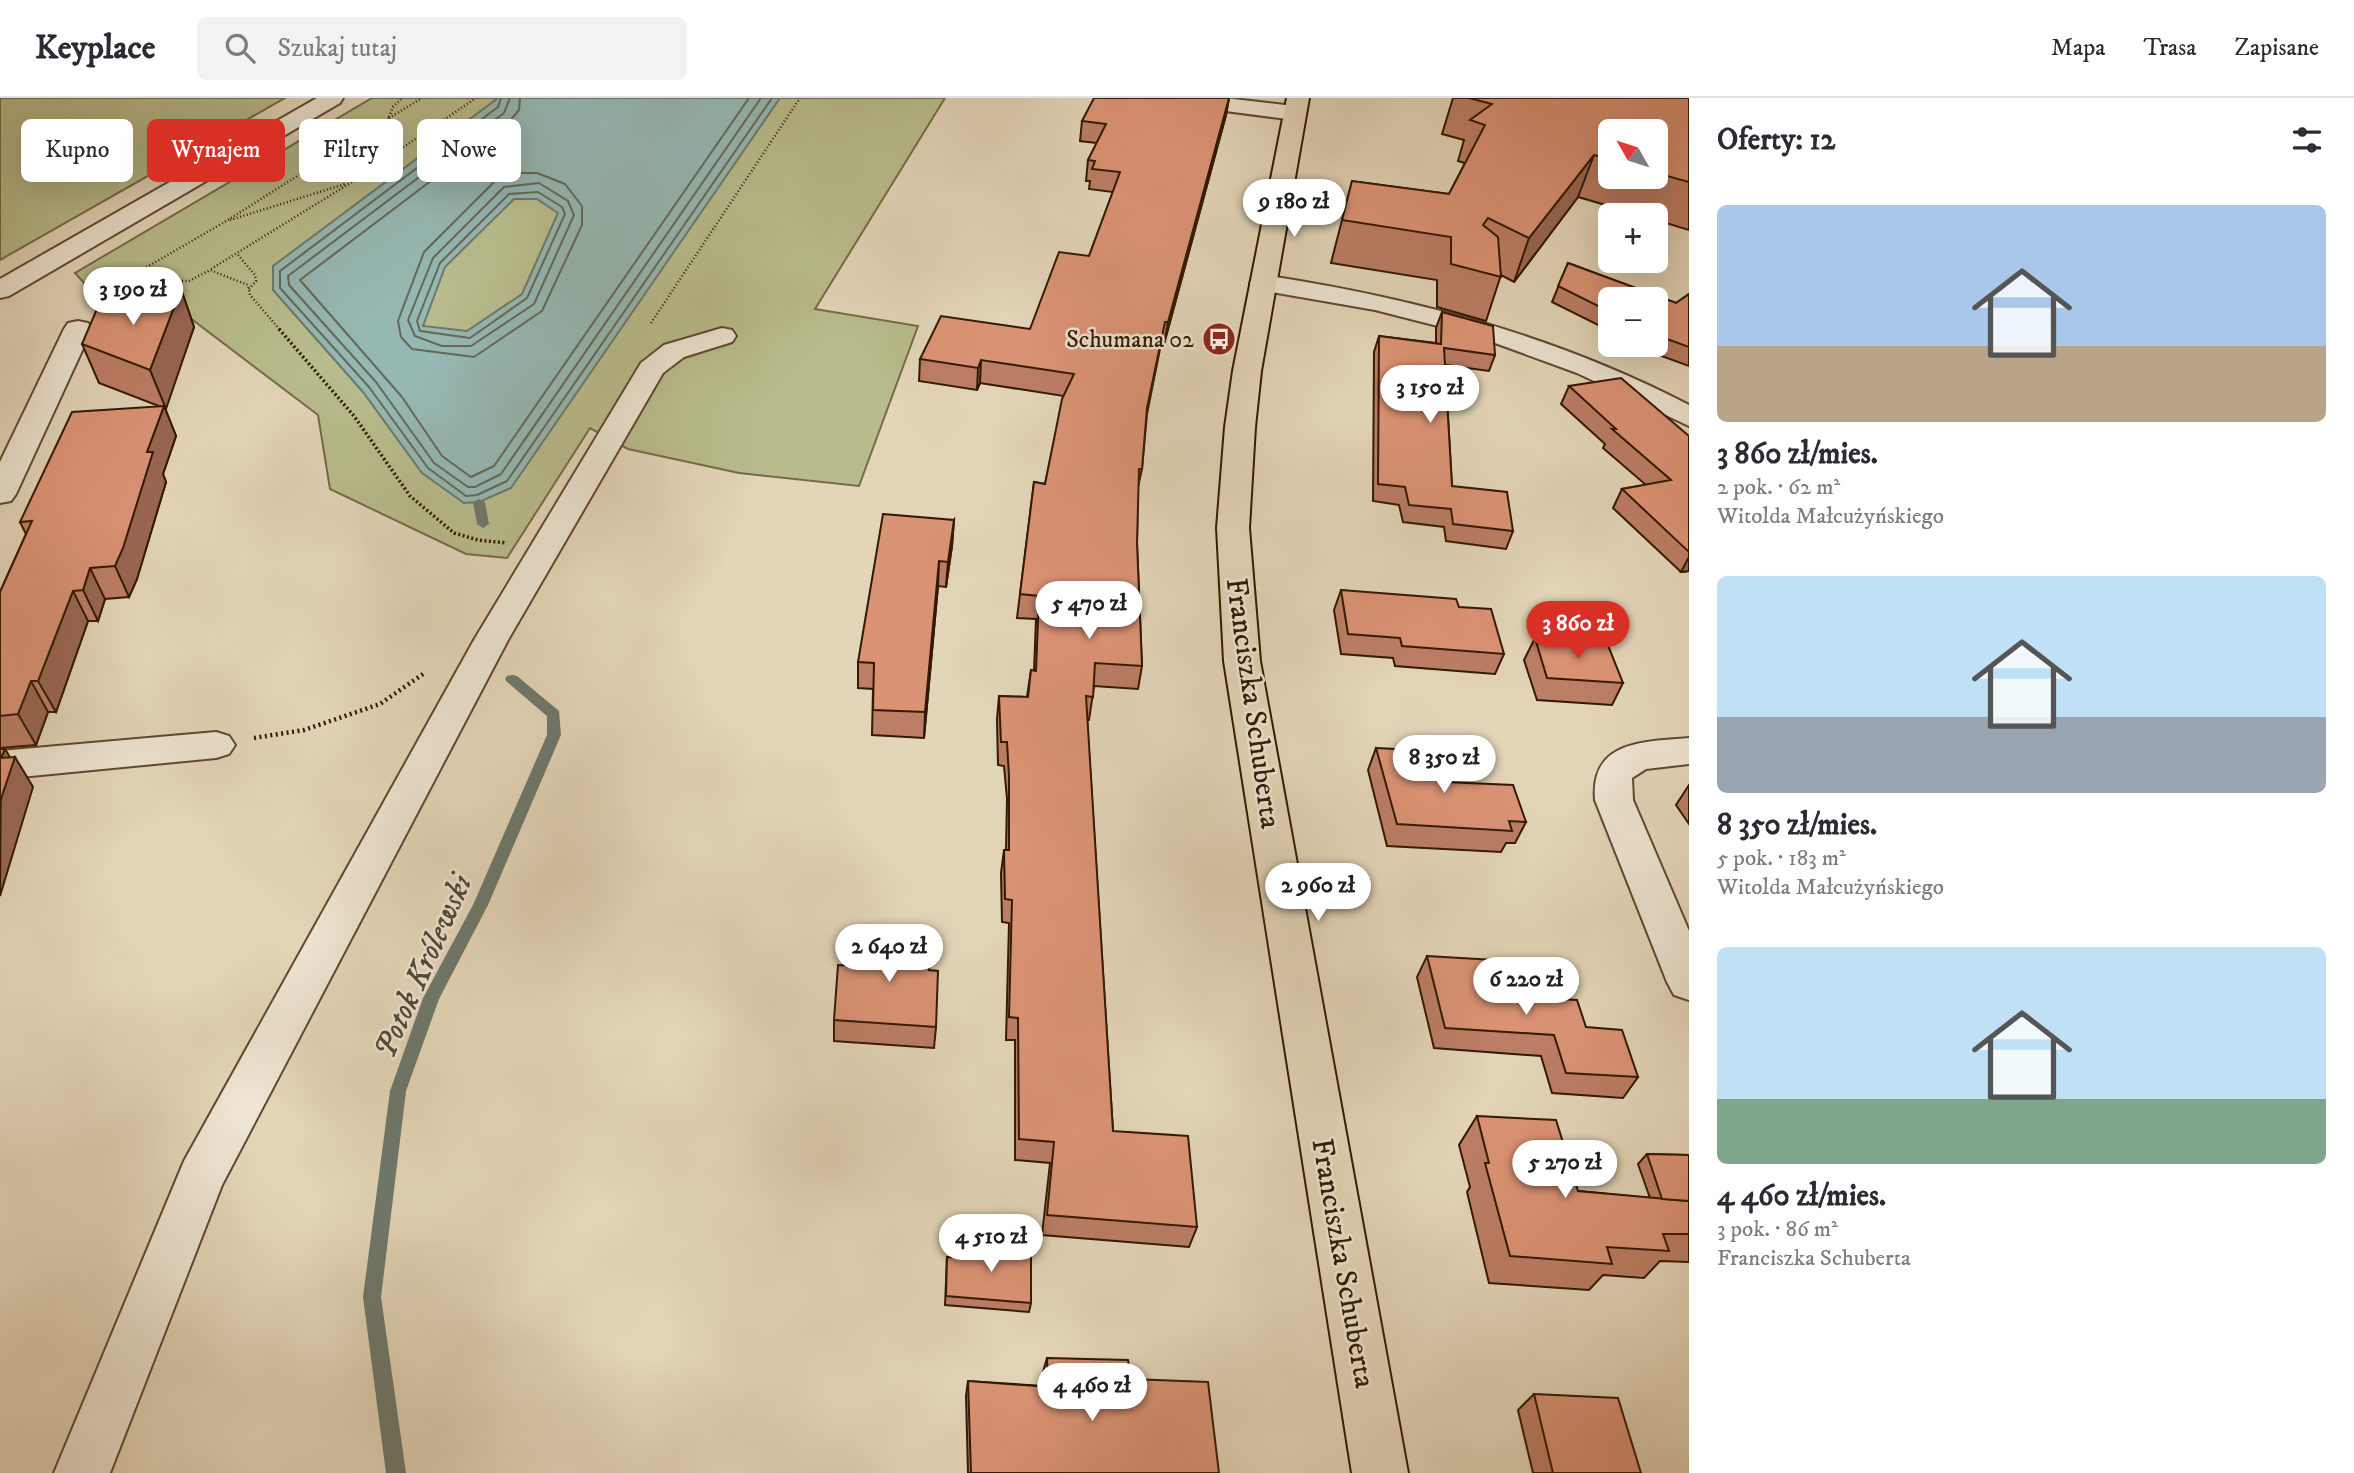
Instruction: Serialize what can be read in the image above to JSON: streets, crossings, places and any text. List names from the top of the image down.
{
  "streets": {
    "main road": ["Franciszka Schuberta"]
  },
  "water": ["Potok Królewski"],
  "places": {
    "bus stop": ["Schumana 02"]
  },
  "north": "top left",
  "page": {
    "header": "Keyplace",
    "search": "Szukaj tutaj",
    "nav": ["Mapa", "Trasa", "Zapisane"],
    "heading": "Oferty: 12",
    "map_buttons": ["+", "−"],
    "chip": [
      "Kupno",
      "Wynajem",
      "Filtry",
      "Nowe"
    ],
    "price": [
      "9 180 zł",
      "3 190 zł",
      "3 150 zł",
      "5 470 zł",
      "3 860 zł",
      "8 350 zł",
      "2 960 zł",
      "2 640 zł",
      "6 220 zł",
      "5 270 zł",
      "4 510 zł",
      "4 460 zł"
    ],
    "list": [
      {
        "name": "3 860 zł/mies.",
        "note": "2 pok. · 62 m² · Witolda Małcużyńskiego"
      },
      {
        "name": "8 350 zł/mies.",
        "note": "5 pok. · 183 m² · Witolda Małcużyńskiego"
      },
      {
        "name": "4 460 zł/mies.",
        "note": "3 pok. · 86 m² · Franciszka Schuberta"
      }
    ]
  }
}
